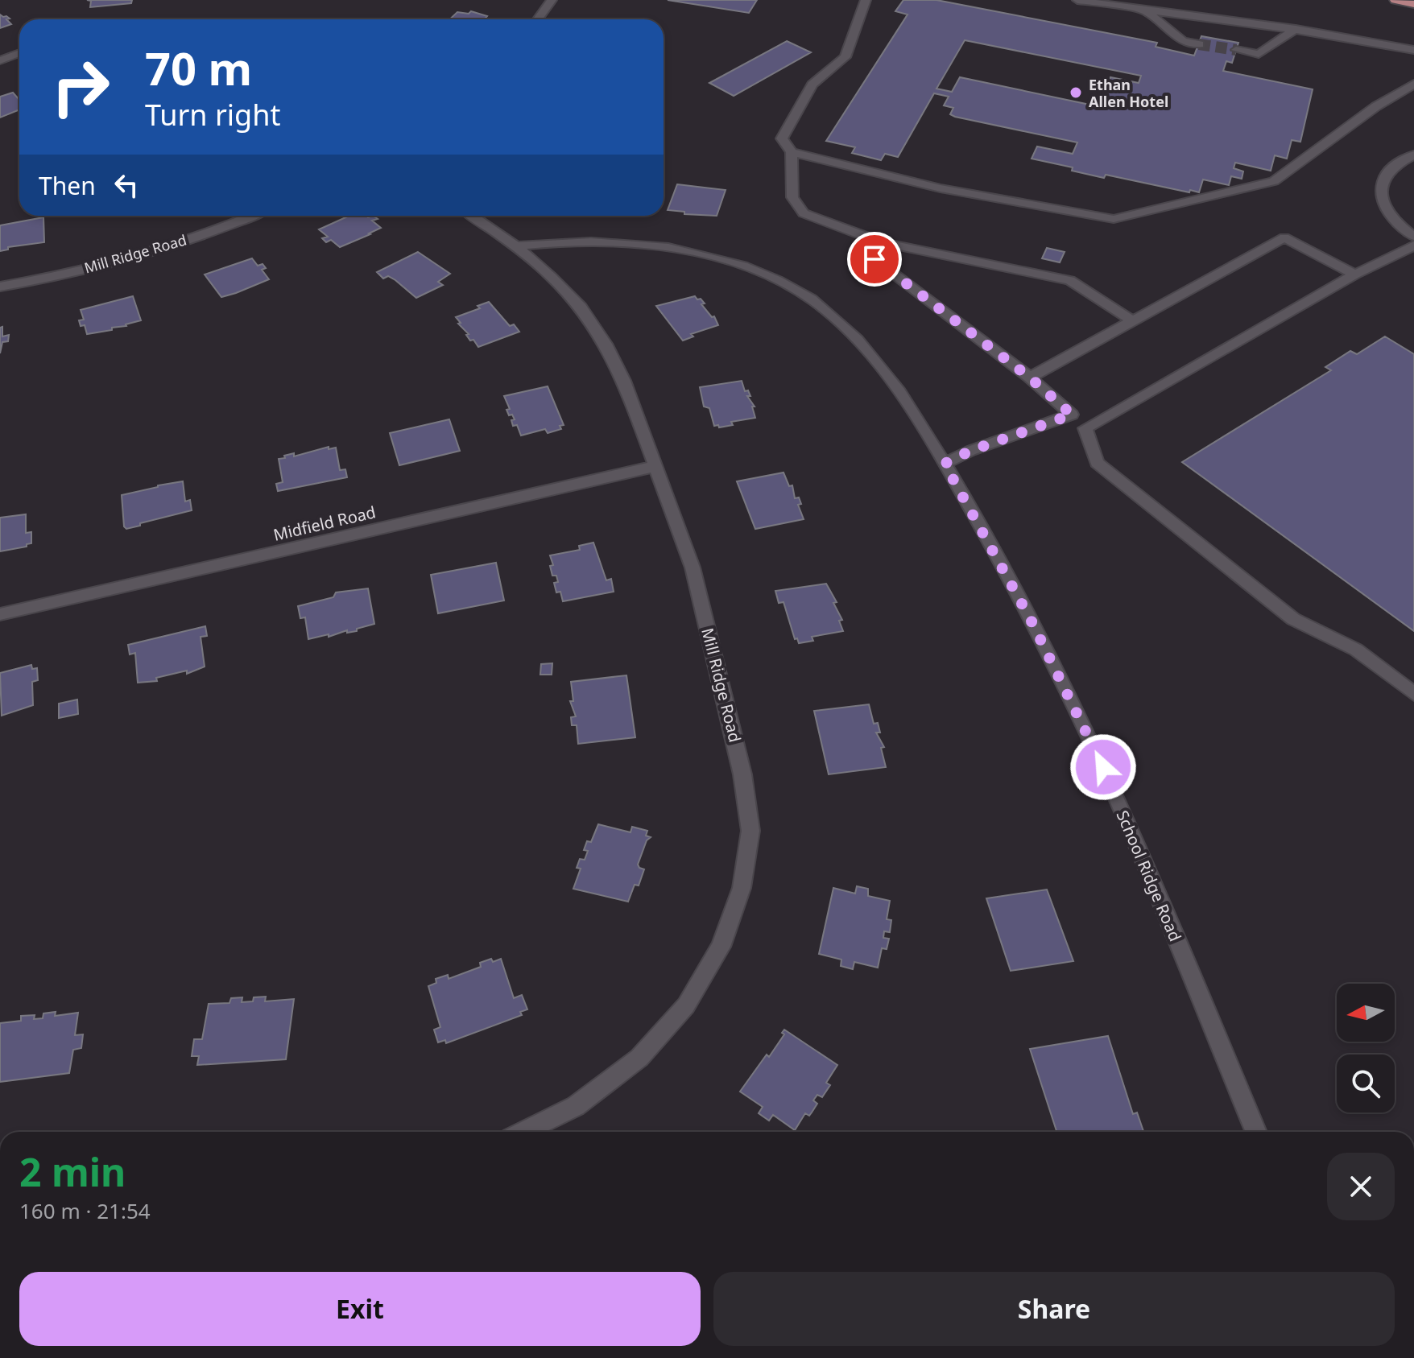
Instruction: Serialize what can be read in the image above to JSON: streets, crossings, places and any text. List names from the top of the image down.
{
  "streets": {
    "street": ["Mill Ridge Road", "Midfield Road", "School Ridge Road"]
  },
  "crossings": [
    ["Mill Ridge Road", "Midfield Road"],
    ["Mill Ridge Road", "School Ridge Road"]
  ],
  "places": ["Ethan Allen Hotel"],
  "north": "left",
  "page": {
    "turn": ["70 m", "Turn right"],
    "then": "Then",
    "heading": ["2 min", "160 m · 21:54"],
    "buttons": ["Exit", "Share"]
  }
}
